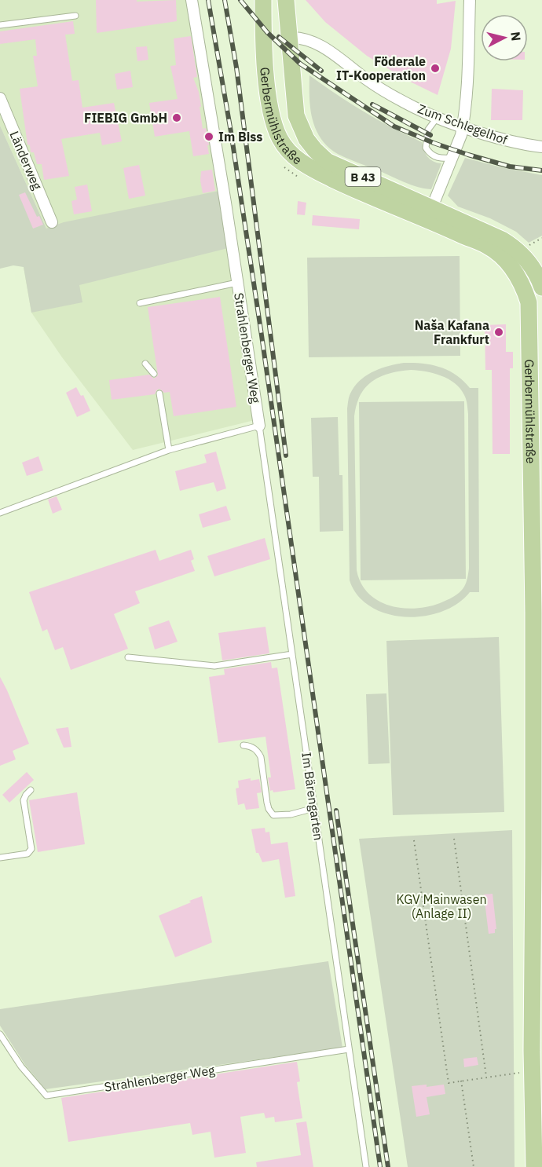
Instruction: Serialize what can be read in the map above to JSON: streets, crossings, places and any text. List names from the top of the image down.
{
  "streets": {
    "main road": ["Gerbermühlstraße", "B 43"],
    "street": ["Zum Schlegelhof", "Länderweg", "Strahlenberger Weg"],
    "lane": ["Im Bärengarten"]
  },
  "crossings": [
    ["Gerbermühlstraße", "Zum Schlegelhof"],
    ["Strahlenberger Weg", "Im Bärengarten"]
  ],
  "parks": ["KGV Mainwasen (Anlage II)"],
  "places": [
    "Föderale IT-Kooperation",
    "FIEBIG GmbH",
    "Im Biss",
    "Naša Kafana Frankfurt"
  ],
  "north": "right"
}
